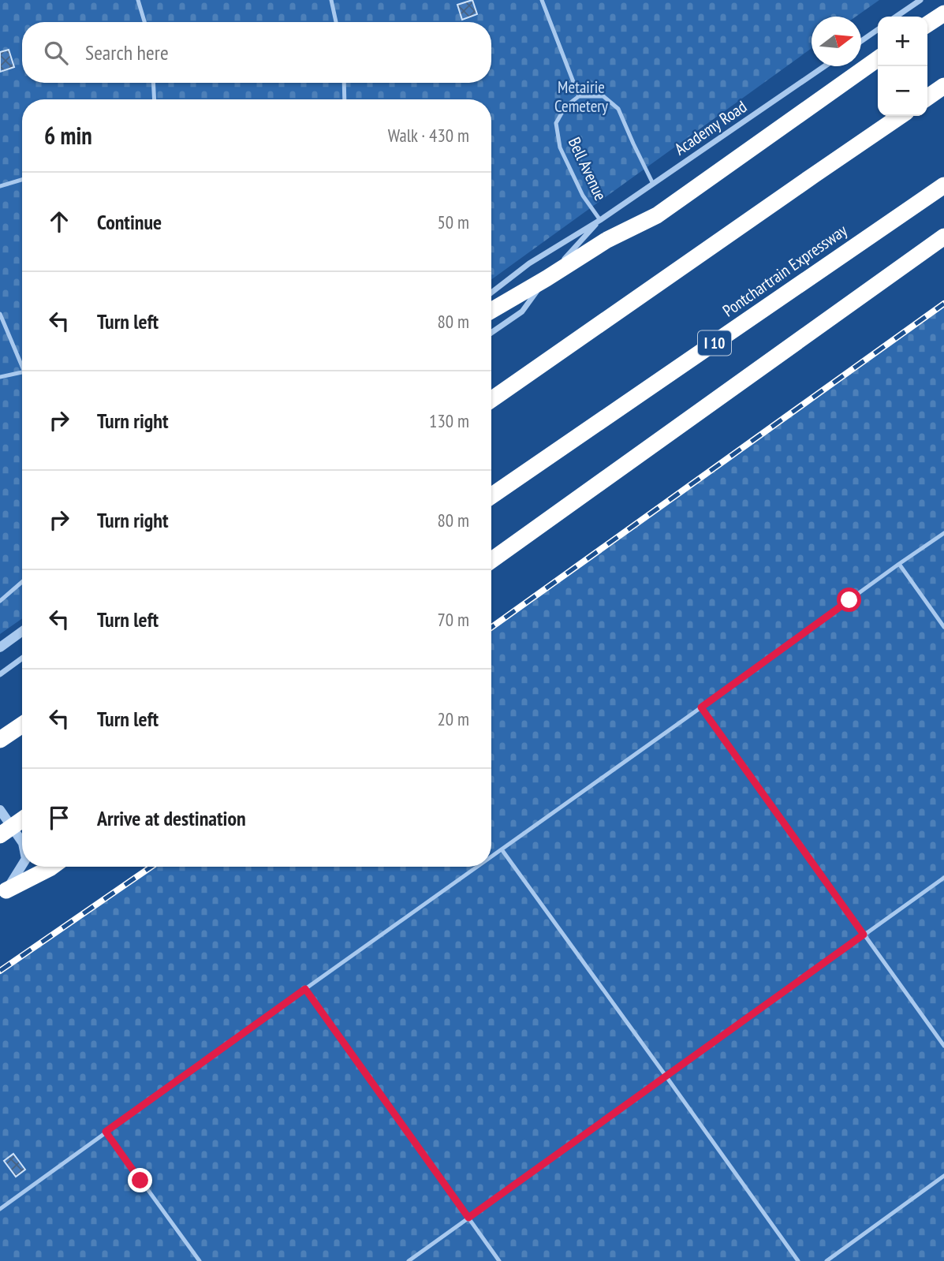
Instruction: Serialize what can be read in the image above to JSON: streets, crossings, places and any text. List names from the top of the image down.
{
  "streets": {
    "highway": ["Pontchartrain Expressway", "I 10"],
    "street": ["Academy Road"],
    "lane": ["Bell Avenue"]
  },
  "crossings": [
    ["Academy Road", "Bell Avenue"]
  ],
  "parks": ["Metairie Cemetery"],
  "north": "right",
  "page": {
    "map_buttons": ["+", "−"],
    "search": "Search here",
    "heading": ["6 min", "Walk · 430 m"],
    "list": [
      ["Continue", "50 m"],
      ["Turn left", "80 m"],
      ["Turn right", "130 m"],
      ["Turn right", "80 m"],
      ["Turn left", "70 m"],
      ["Turn left", "20 m"],
      "Arrive at destination"
    ]
  }
}
